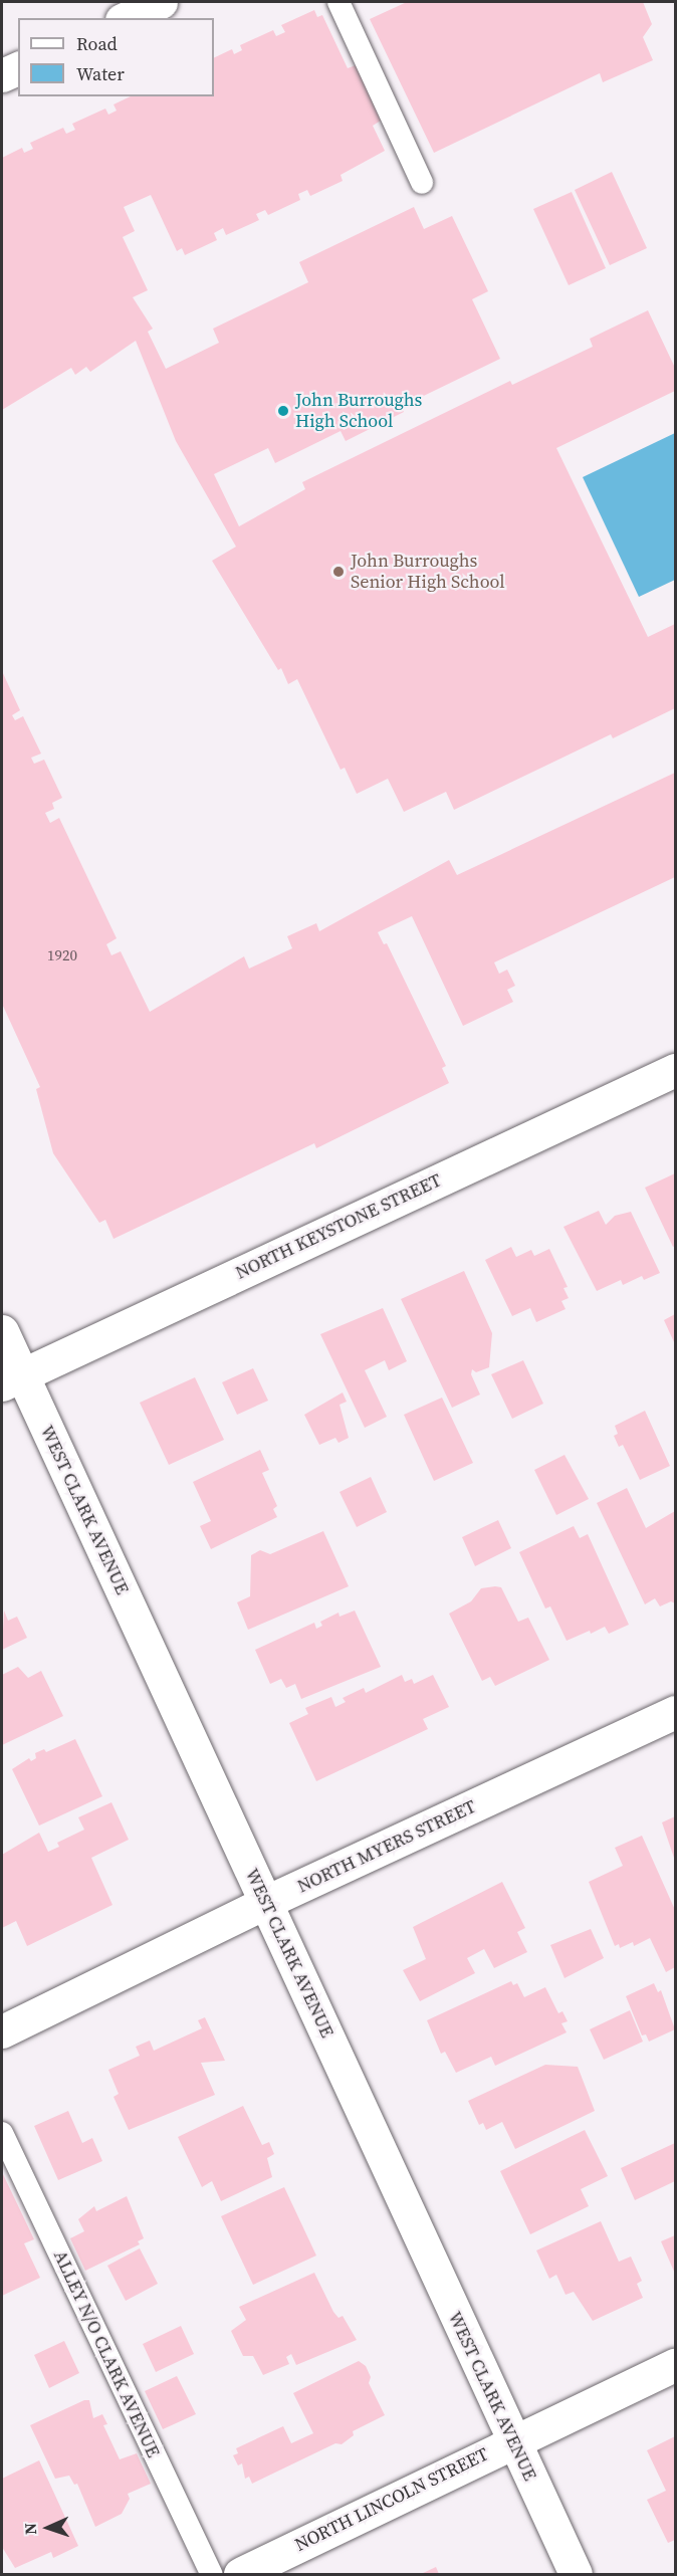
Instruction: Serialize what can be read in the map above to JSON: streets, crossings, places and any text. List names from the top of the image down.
{
  "streets": {
    "street": [
      "NORTH KEYSTONE STREET",
      "WEST CLARK AVENUE",
      "NORTH MYERS STREET",
      "NORTH LINCOLN STREET"
    ],
    "lane": ["ALLEY N/O CLARK AVENUE"]
  },
  "crossings": [
    ["NORTH KEYSTONE STREET", "WEST CLARK AVENUE"],
    ["WEST CLARK AVENUE", "NORTH MYERS STREET"],
    ["WEST CLARK AVENUE", "NORTH LINCOLN STREET"]
  ],
  "places": ["John Burroughs High School", "John Burroughs Senior High School"],
  "house_numbers": ["1920"],
  "legend": ["Road", "Water"],
  "north": "left"
}
